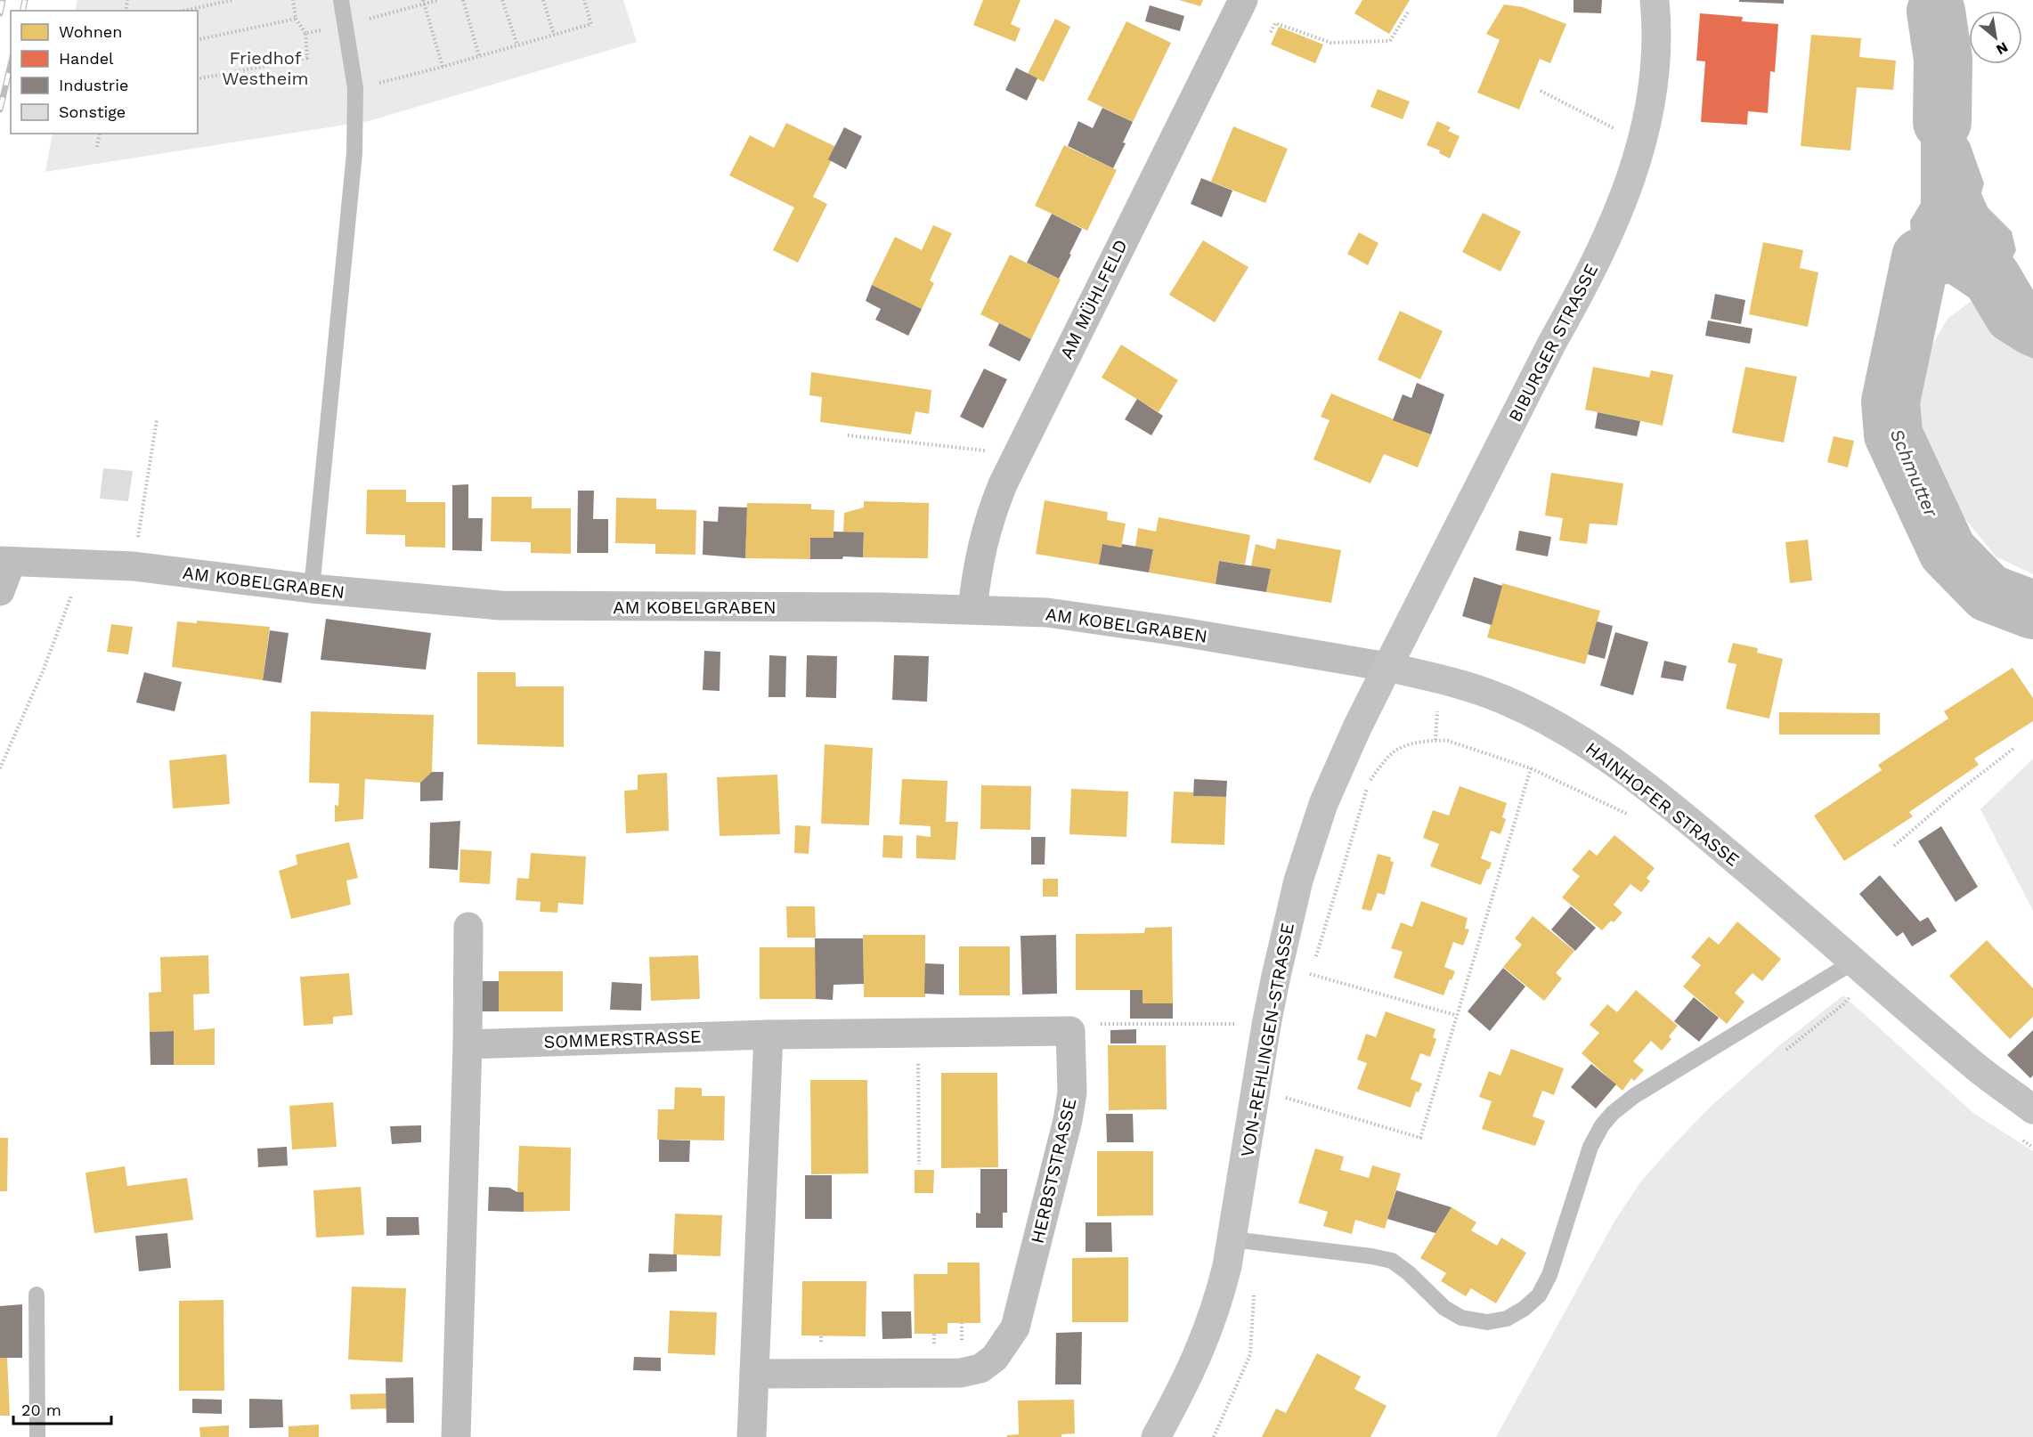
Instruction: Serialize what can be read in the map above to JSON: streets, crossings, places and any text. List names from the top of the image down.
{
  "streets": {
    "street": [
      "AM MÜHLFELD",
      "BIBURGER STRASSE",
      "AM KOBELGRABEN",
      "HAINHOFER STRASSE",
      "SOMMERSTRASSE",
      "VON-REHLINGEN-STRASSE",
      "HERBSTSTRASSE"
    ]
  },
  "crossings": [
    ["AM MÜHLFELD", "AM KOBELGRABEN"],
    ["BIBURGER STRASSE", "AM KOBELGRABEN"],
    ["BIBURGER STRASSE", "HAINHOFER STRASSE"],
    ["BIBURGER STRASSE", "VON-REHLINGEN-STRASSE"],
    ["AM KOBELGRABEN", "HAINHOFER STRASSE"],
    ["AM KOBELGRABEN", "VON-REHLINGEN-STRASSE"],
    ["HAINHOFER STRASSE", "VON-REHLINGEN-STRASSE"]
  ],
  "water": ["Schmutter"],
  "parks": ["Friedhof Westheim"],
  "legend": [
    "Wohnen",
    "Handel",
    "Industrie",
    "Sonstige"
  ],
  "scale_bar": "20 m",
  "north": "bottom right"
}
